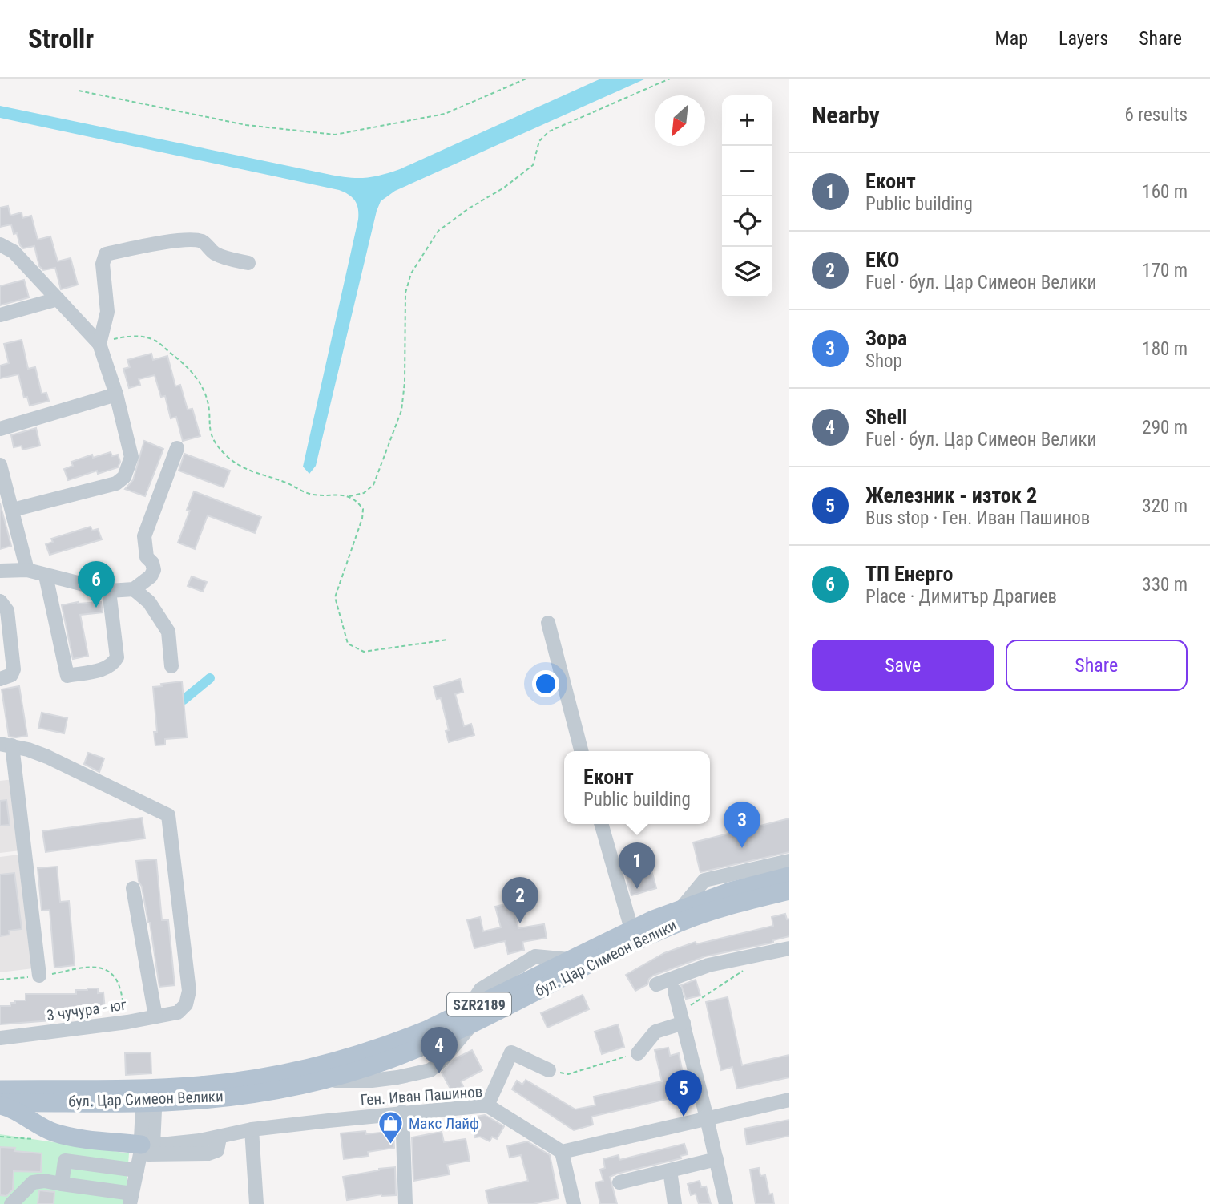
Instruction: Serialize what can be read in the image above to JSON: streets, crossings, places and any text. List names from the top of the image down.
{
  "streets": {
    "main road": ["бул. Цар Симеон Велики", "SZR2189"],
    "street": ["3 чучура - юг", "Ген. Иван Пашинов"]
  },
  "places": {
    "shop": ["Макс Лайф"]
  },
  "north": "bottom left",
  "page": {
    "header": "Strollr",
    "nav": ["Map", "Layers", "Share"],
    "heading": ["Nearby", "6 results"],
    "map_buttons": ["+", "−"],
    "list": [
      {
        "mark": "1",
        "name": "Еконт",
        "note": "Public building",
        "value": "160 m"
      },
      {
        "mark": "2",
        "name": "EKO",
        "note": "Fuel · бул. Цар Симеон Велики",
        "value": "170 m"
      },
      {
        "mark": "3",
        "name": "Зора",
        "note": "Shop",
        "value": "180 m"
      },
      {
        "mark": "4",
        "name": "Shell",
        "note": "Fuel · бул. Цар Симеон Велики",
        "value": "290 m"
      },
      {
        "mark": "5",
        "name": "Железник - изток 2",
        "note": "Bus stop · Ген. Иван Пашинов",
        "value": "320 m"
      },
      {
        "mark": "6",
        "name": "ТП Енерго",
        "note": "Place · Димитър Драгиев",
        "value": "330 m"
      }
    ],
    "pins": [
      "6",
      "3",
      "1",
      "2",
      "4",
      "5"
    ],
    "buttons": ["Save", "Share"],
    "popup": ["Еконт", "Public building"]
  }
}
